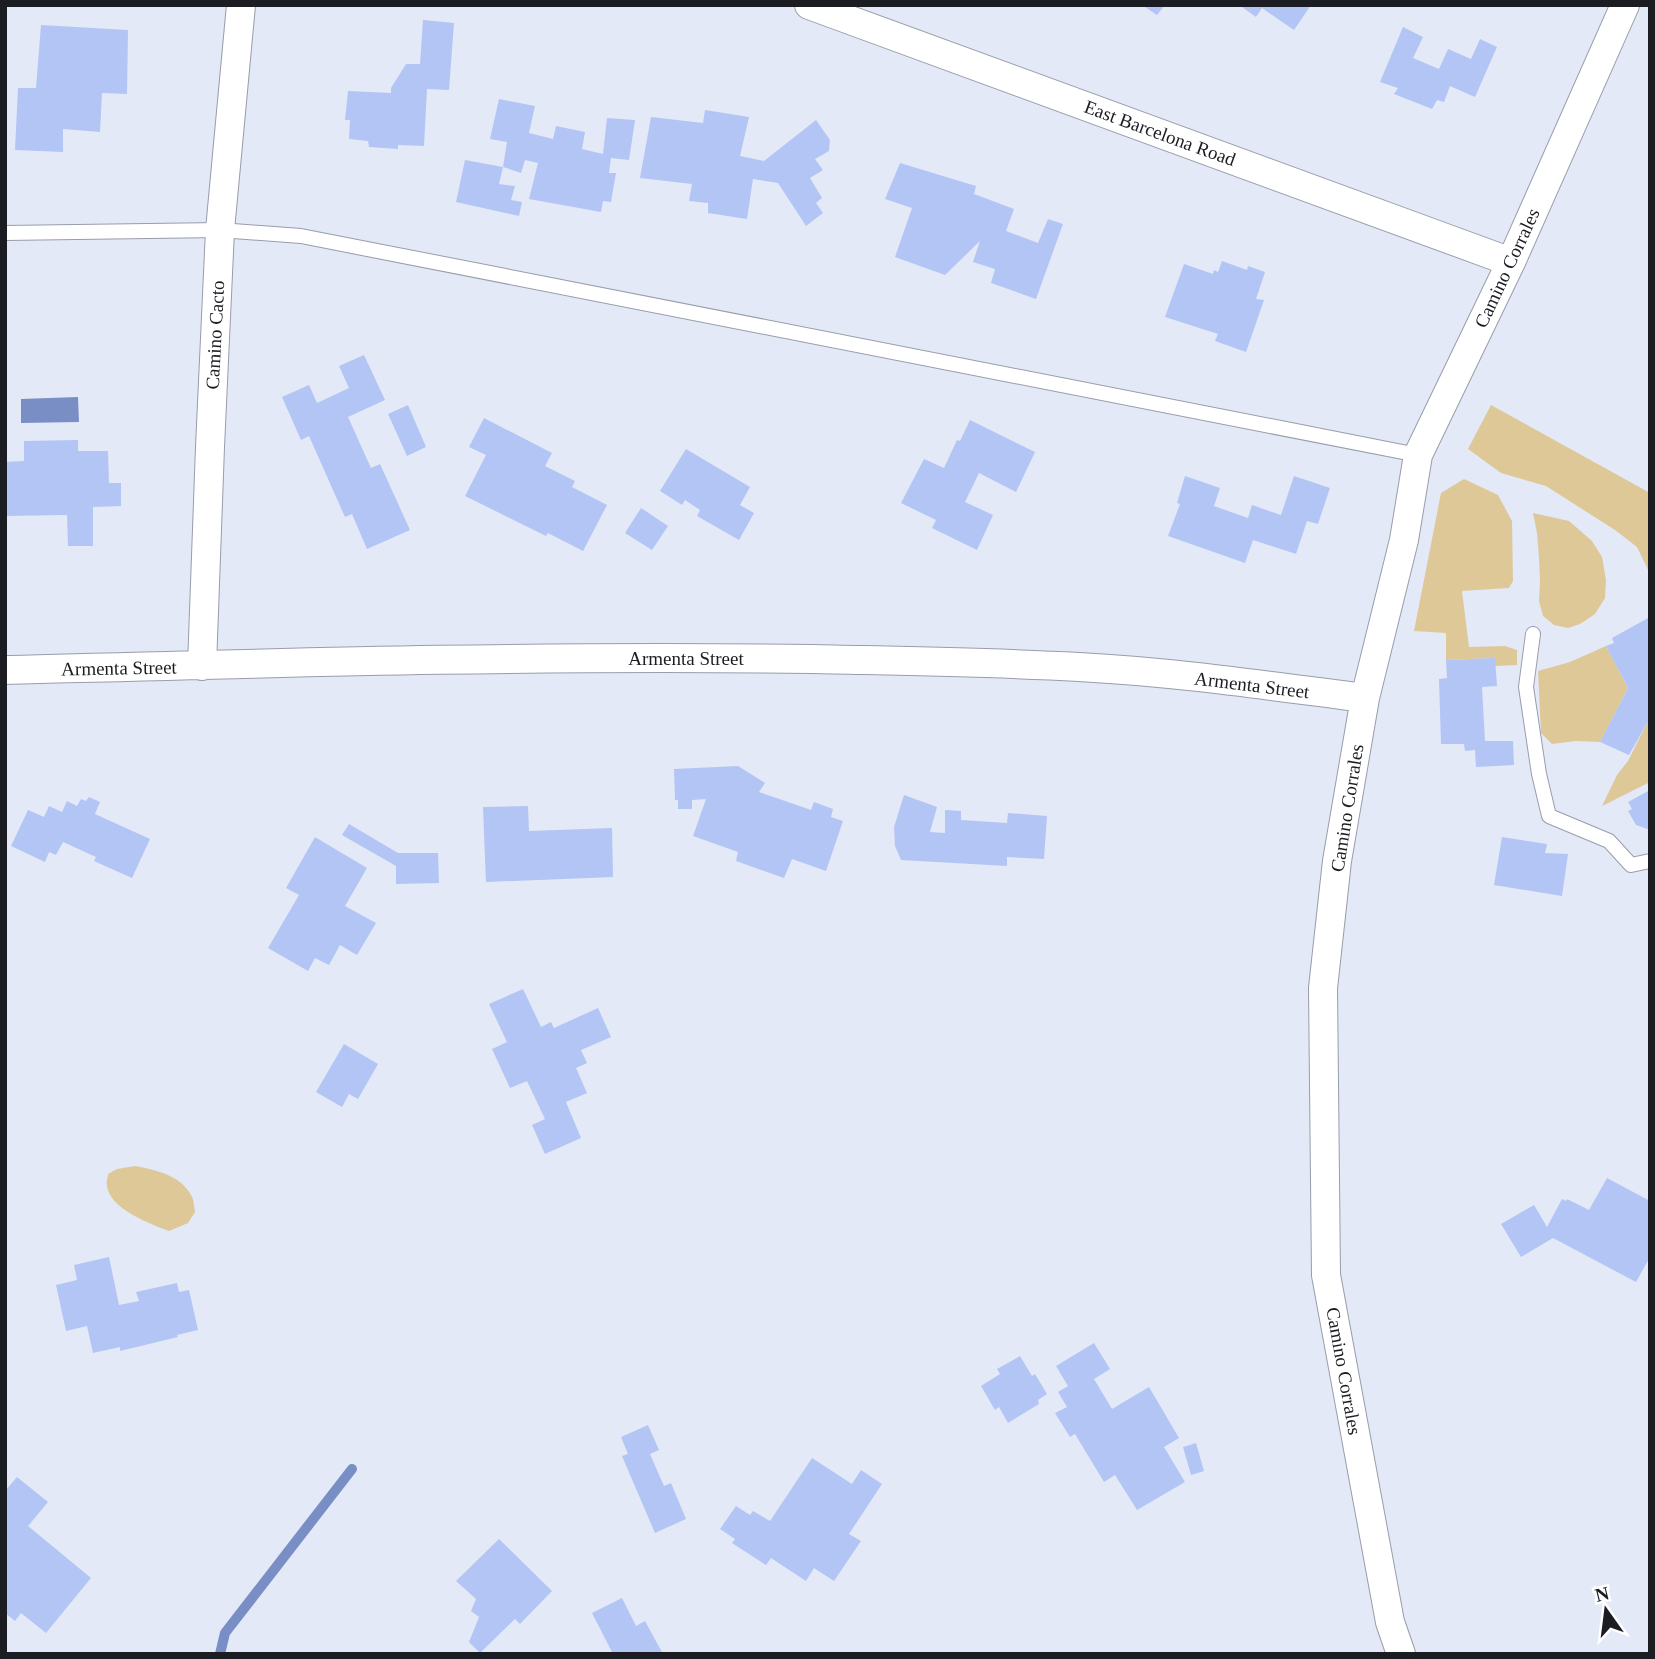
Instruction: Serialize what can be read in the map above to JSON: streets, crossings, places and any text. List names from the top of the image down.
{
  "streets": {
    "street": [
      "East Barcelona Road",
      "Camino Corrales",
      "Camino Cacto",
      "Armenta Street"
    ]
  },
  "crossings": [
    ["East Barcelona Road", "Camino Corrales"],
    ["Camino Corrales", "Armenta Street"],
    ["Camino Cacto", "Armenta Street"]
  ],
  "north": "top"
}
